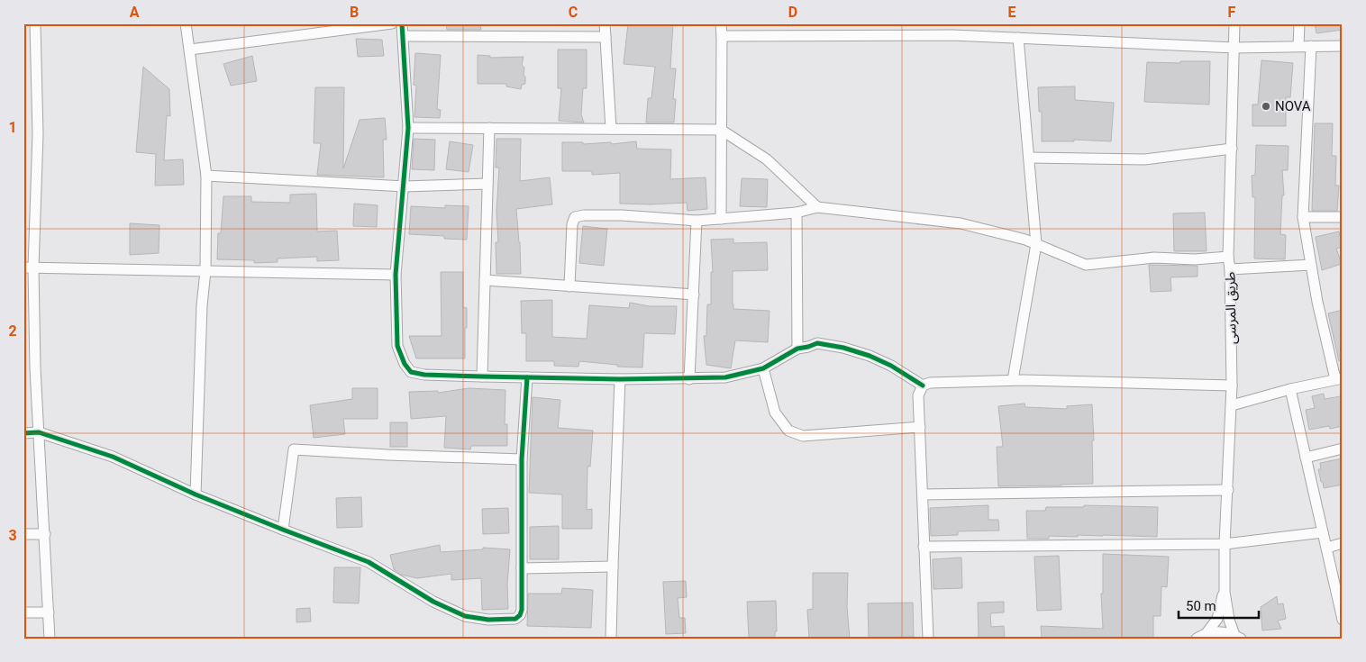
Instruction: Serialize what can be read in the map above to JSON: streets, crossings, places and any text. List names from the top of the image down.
{
  "streets": {
    "street": ["طريق المرسى"]
  },
  "places": ["NOVA"],
  "scale_bar": "50 m",
  "grid": {
    "columns": [
      "A",
      "B",
      "C",
      "D",
      "E",
      "F"
    ],
    "rows": ["1", "2", "3"]
  }
}
